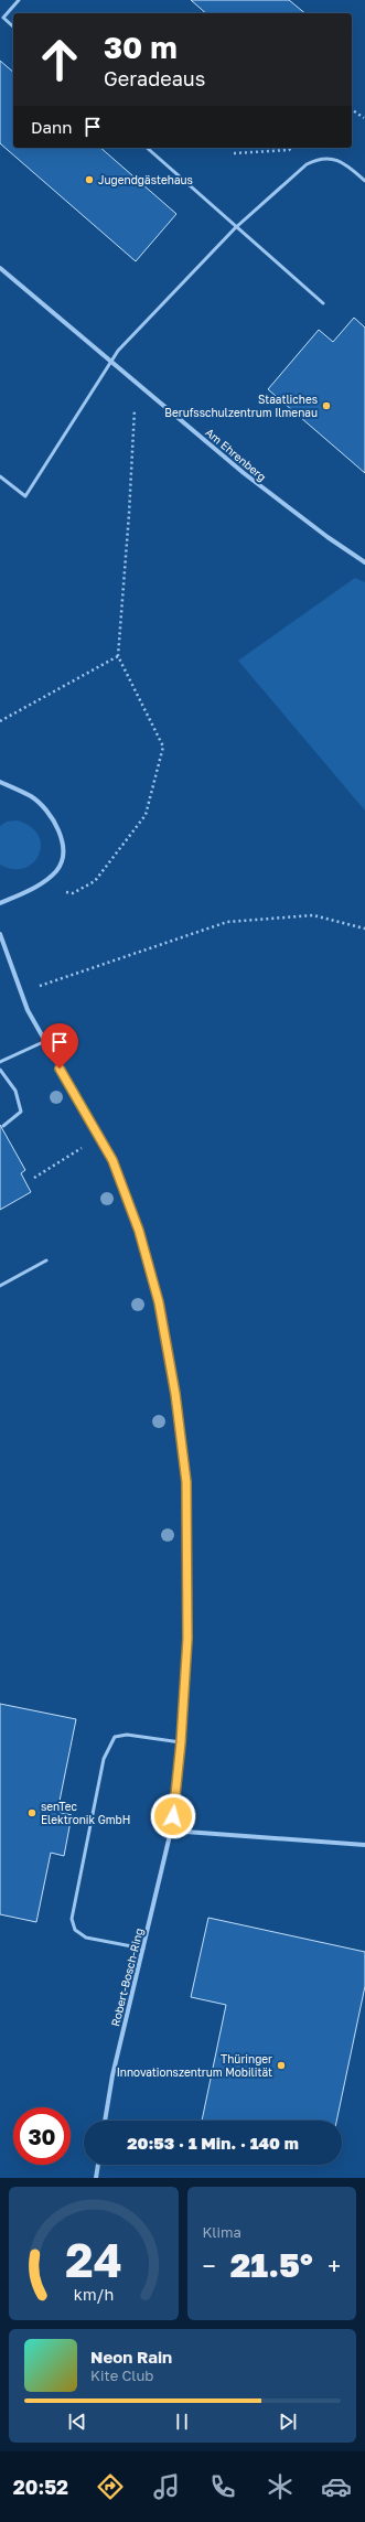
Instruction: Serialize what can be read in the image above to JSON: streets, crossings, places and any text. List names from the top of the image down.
{
  "streets": {
    "street": ["Am Ehrenberg", "Robert-Bosch-Ring"]
  },
  "places": [
    "Jugendgästehaus",
    "Staatliches Berufsschulzentrum Ilmenau",
    "senTec Elektronik GmbH",
    "Thüringer Innovationszentrum Mobilität"
  ],
  "page": {
    "turn": ["30 m", "Geradeaus"],
    "then": "Dann",
    "limit": "30",
    "trip": "20:53 · 1 Min. · 140 m",
    "tile": "Klima",
    "heat": ["−", "21.5°", "+"],
    "song": ["Neon Rain", "Kite Club"],
    "tabs": "20:52",
    "gauge": ["24", "km/h"]
  }
}
